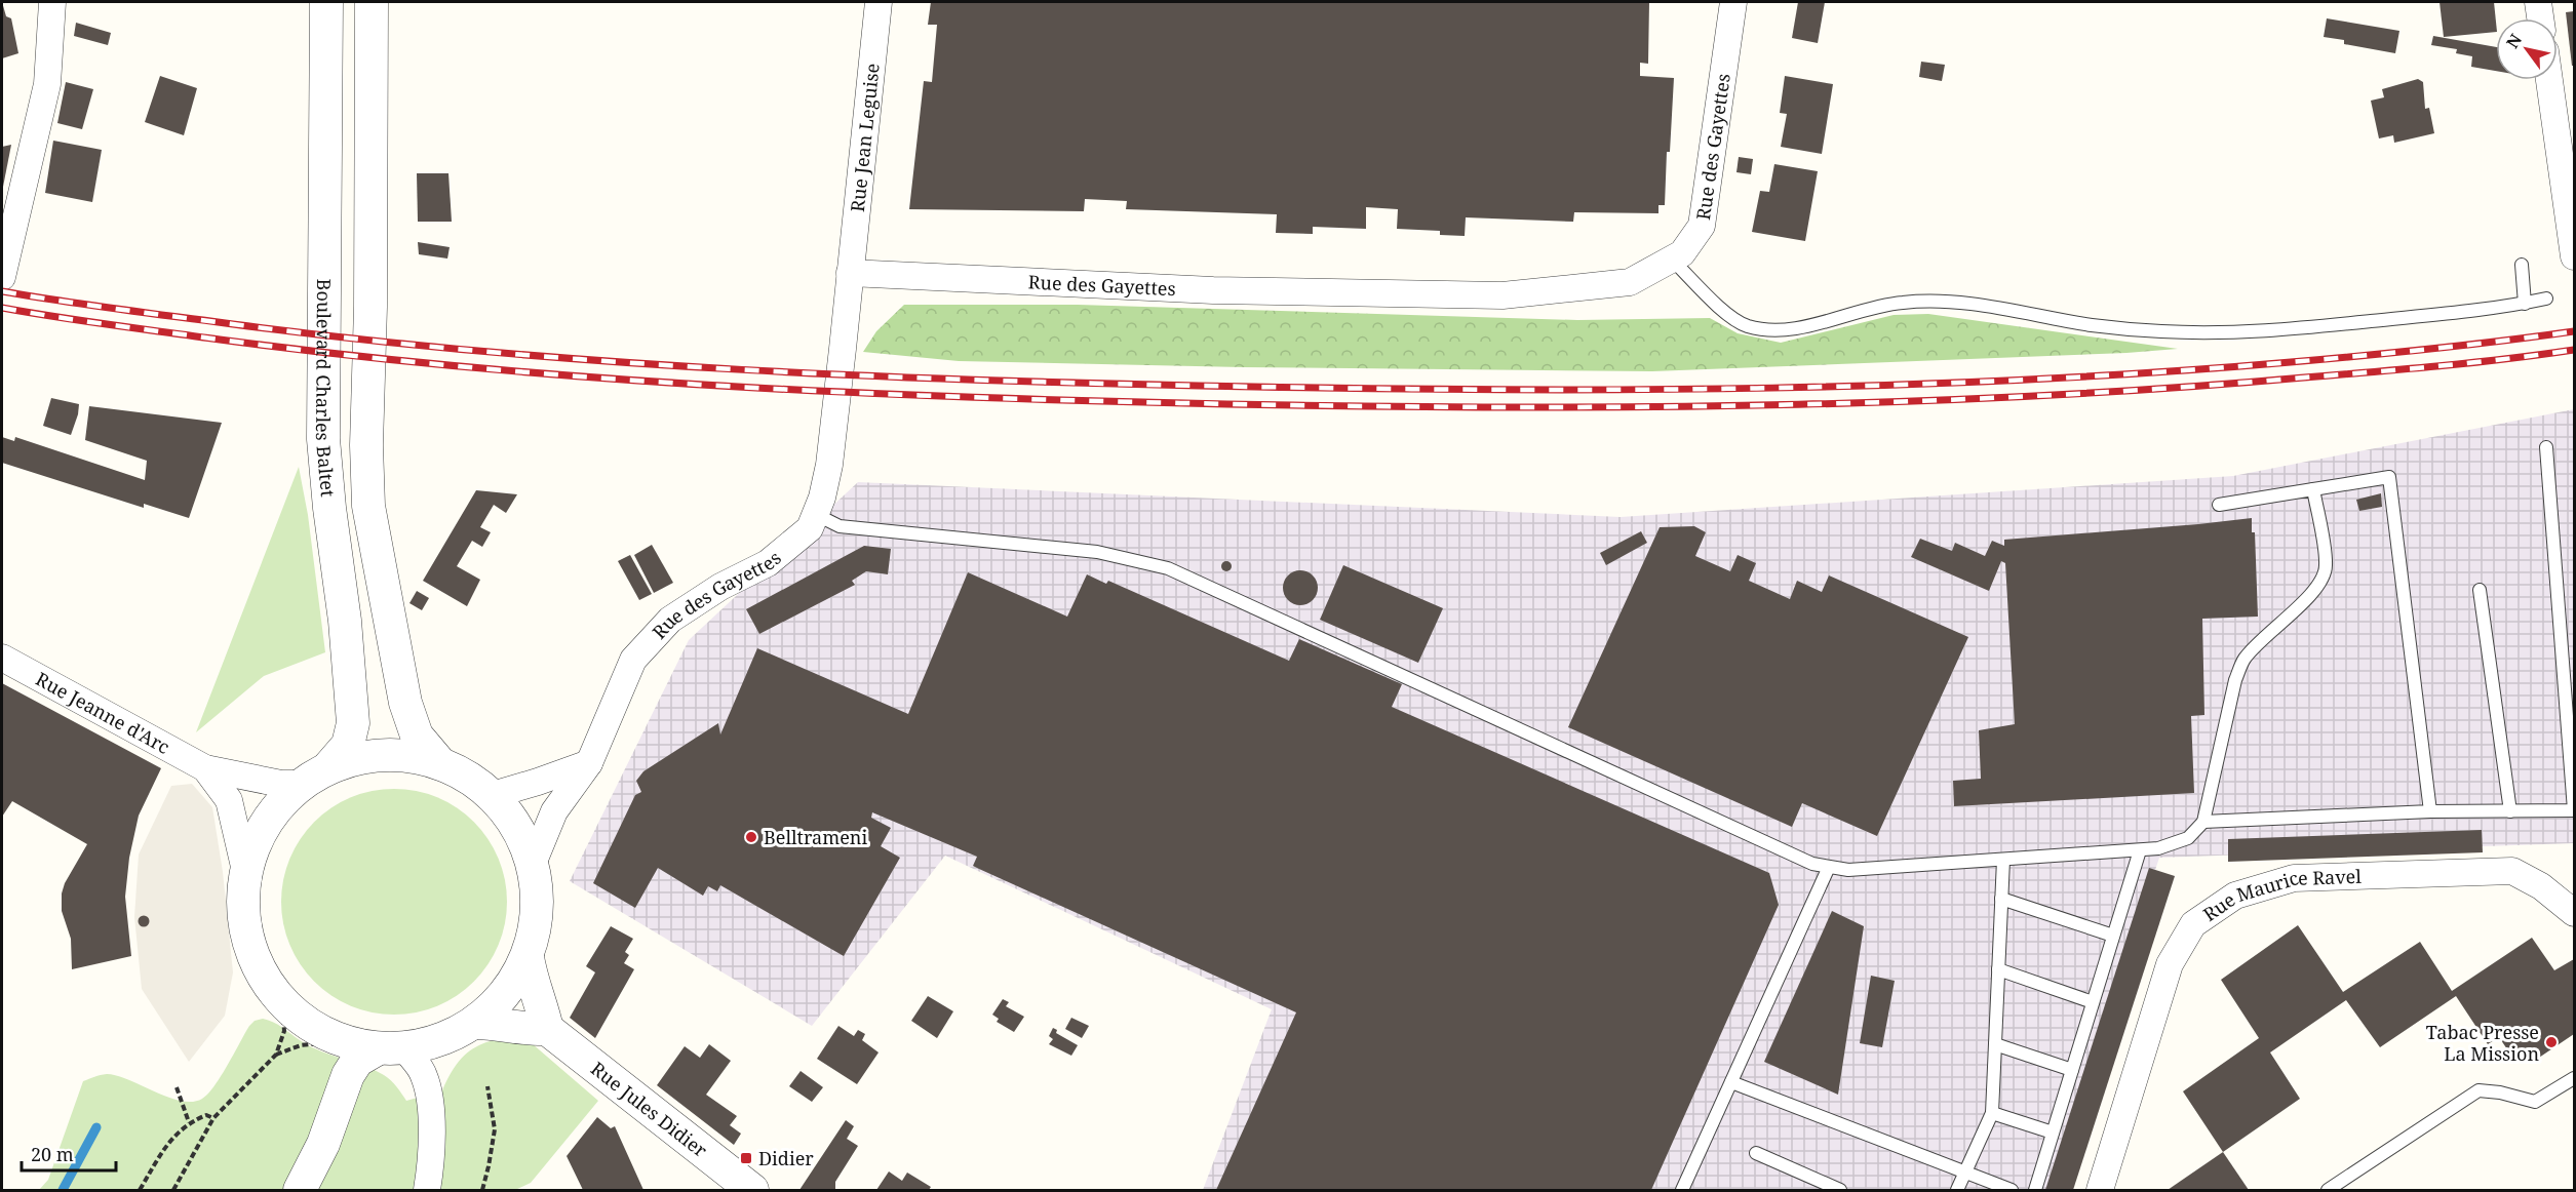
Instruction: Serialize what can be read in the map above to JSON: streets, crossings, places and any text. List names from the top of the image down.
{
  "streets": {
    "street": [
      "Rue Jean Leguise",
      "Rue des Gayettes",
      "Boulevard Charles Baltet",
      "Rue Jeanne d'Arc",
      "Rue Maurice Ravel",
      "Rue Jules Didier"
    ]
  },
  "crossings": [
    ["Rue Jean Leguise", "Rue des Gayettes"]
  ],
  "places": {
    "other": ["Belltrameni", "Tabac Presse La Mission"],
    "transit": ["Didier"]
  },
  "scale_bar": "20 m",
  "north": "top left"
}
